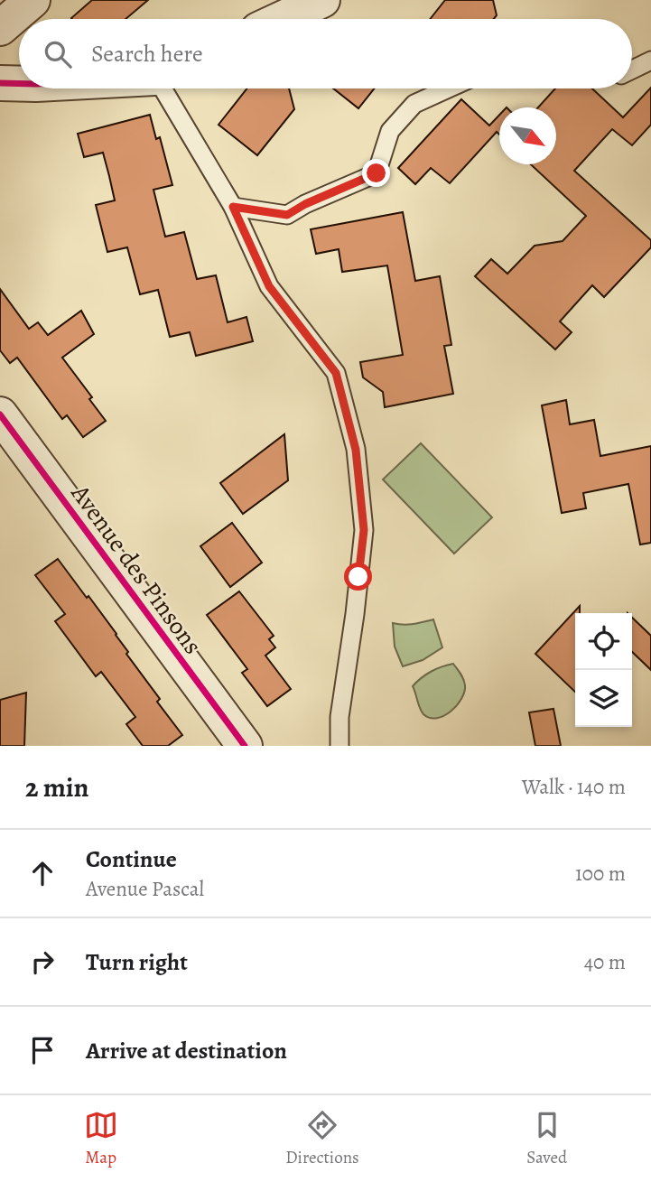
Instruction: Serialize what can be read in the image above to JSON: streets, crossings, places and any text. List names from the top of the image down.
{
  "streets": {
    "street": ["Avenue des Pinsons"]
  },
  "north": "bottom right",
  "page": {
    "search": "Search here",
    "heading": ["2 min", "Walk · 140 m"],
    "list": [
      ["Continue", "Avenue Pascal", "100 m"],
      ["Turn right", "40 m"],
      "Arrive at destination"
    ],
    "nav": ["Map", "Directions", "Saved"]
  }
}
